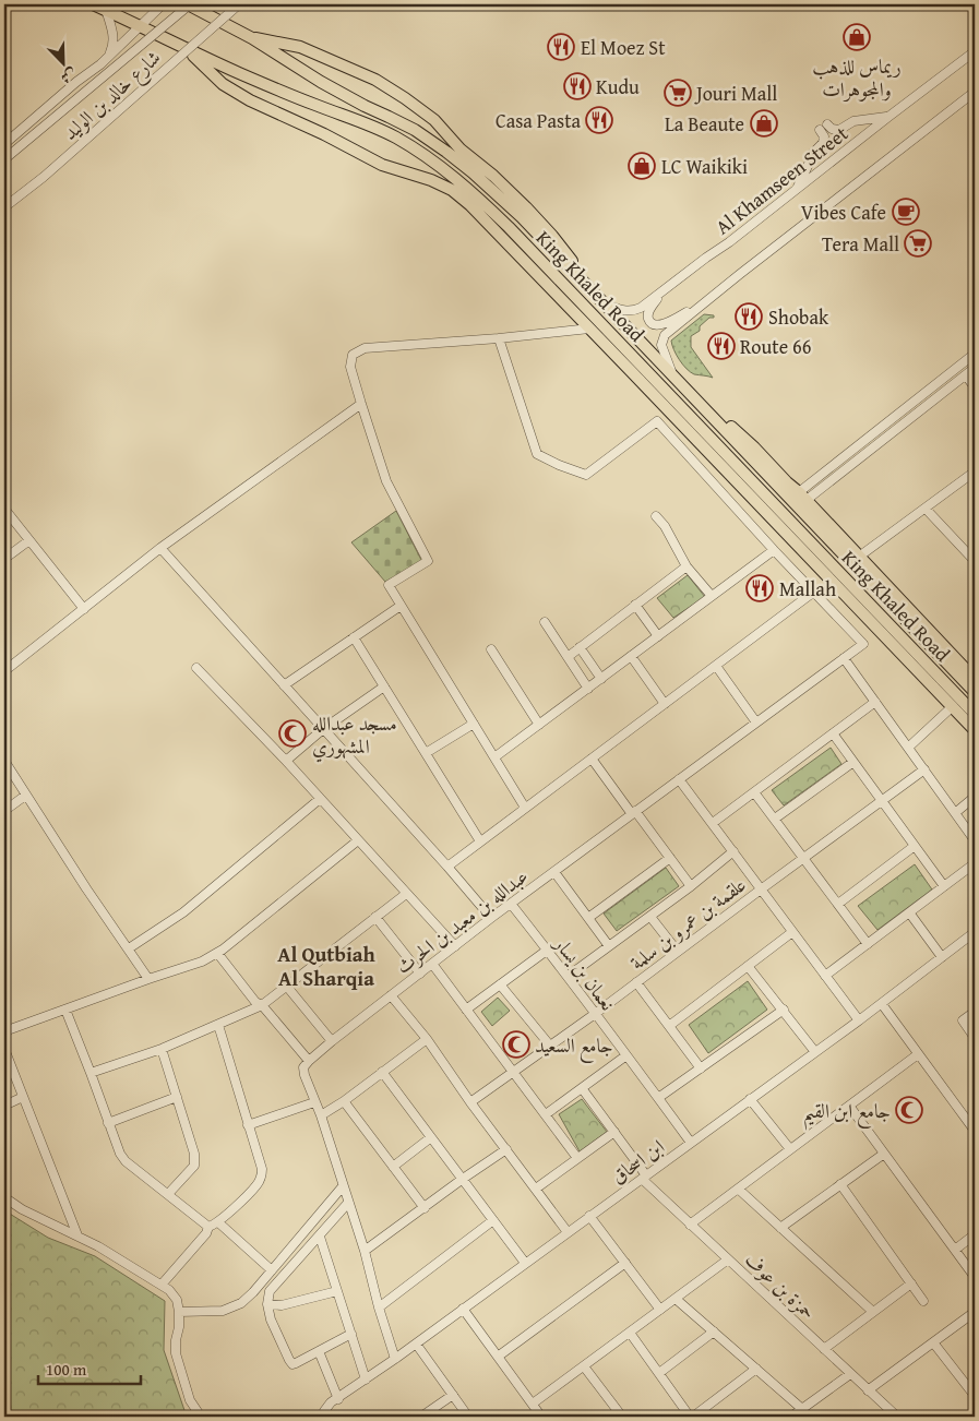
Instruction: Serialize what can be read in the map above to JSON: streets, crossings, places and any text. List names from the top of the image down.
{
  "streets": {
    "main road": ["King Khaled Road"],
    "street": [
      "شارع خالد بن الوليد",
      "Al Khamseen Street",
      "عبدالله بن معبد بن الحرث",
      "علقمة بن عمرو بن سلمة",
      "نعمان بن يسار",
      "ابن اسحاق",
      "حمزة بن عوف"
    ]
  },
  "crossings": [
    ["شارع خالد بن الوليد", "King Khaled Road"],
    ["Al Khamseen Street", "King Khaled Road"],
    ["عبدالله بن معبد بن الحرث", "نعمان بن يسار"],
    ["علقمة بن عمرو بن سلمة", "نعمان بن يسار"],
    ["نعمان بن يسار", "ابن اسحاق"],
    ["ابن اسحاق", "حمزة بن عوف"]
  ],
  "districts": ["Al Qutbiah Al Sharqia"],
  "places": {
    "shop": ["ريماس للذهب والمجوهرات", "La Beaute", "LC Waikiki"],
    "restaurant": [
      "El Moez St",
      "Kudu",
      "Casa Pasta",
      "Shobak",
      "Route 66",
      "Mallah"
    ],
    "supermarket": ["Jouri Mall", "Tera Mall"],
    "cafe": ["Vibes Cafe"],
    "mosque": ["مسجد عبدالله المشهوري", "جامع السعيد", "جامع ابن القيم"]
  },
  "scale_bar": "100 m",
  "north": "bottom right"
}
